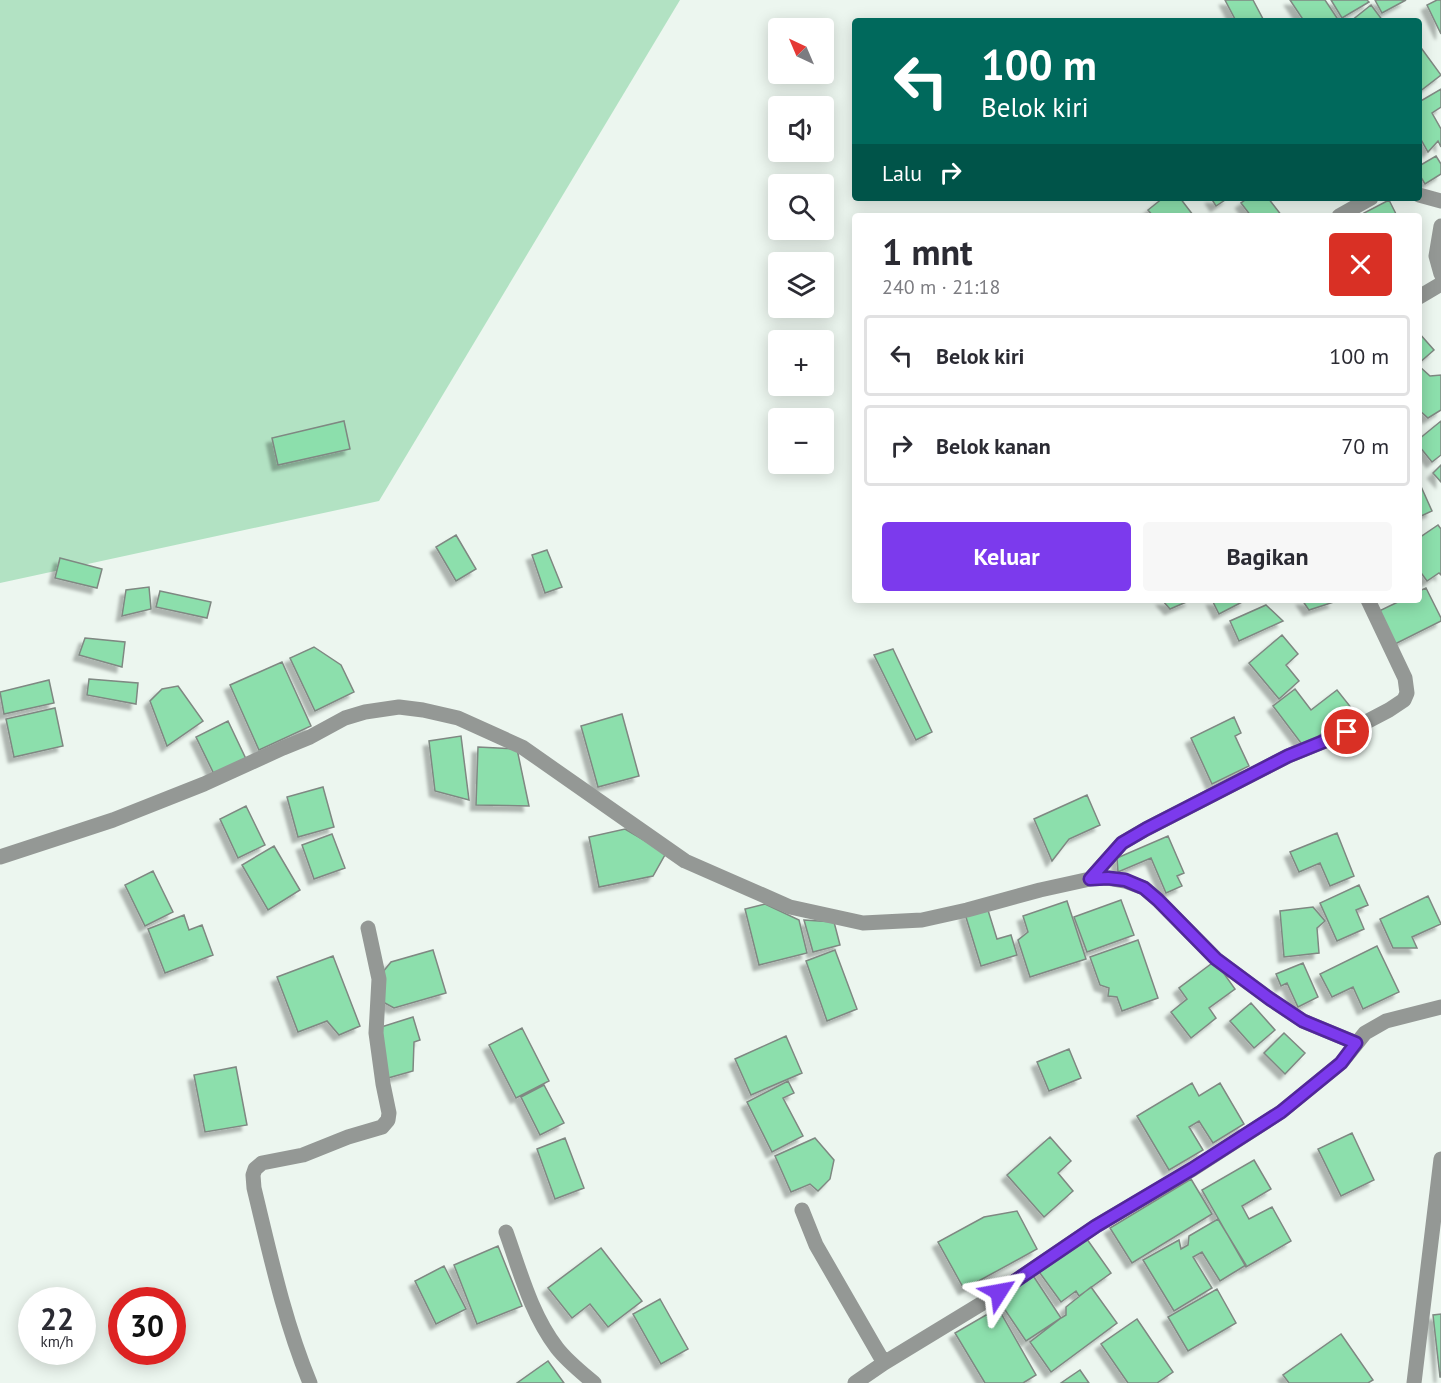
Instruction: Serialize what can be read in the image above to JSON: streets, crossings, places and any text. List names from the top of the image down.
{
  "north": "top left",
  "page": {
    "map_buttons": ["+", "−"],
    "turn": ["100 m", "Belok kiri"],
    "then": "Lalu",
    "heading": ["1 mnt", "240 m · 21:18"],
    "list": [
      {
        "name": "Belok kiri",
        "value": "100 m"
      },
      {
        "name": "Belok kanan",
        "value": "70 m"
      }
    ],
    "buttons": ["Keluar", "Bagikan"],
    "speed": "22 km/h",
    "limit": "30"
  }
}
